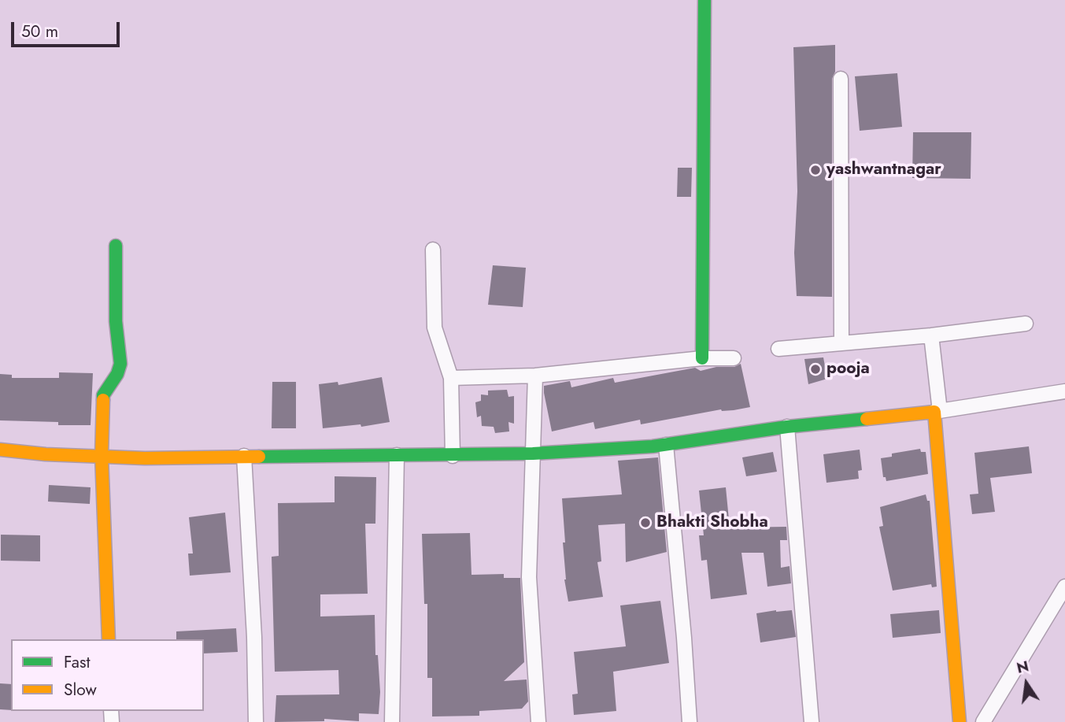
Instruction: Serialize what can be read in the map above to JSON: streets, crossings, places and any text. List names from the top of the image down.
{
  "places": ["yashwantnagar", "pooja", "Bhakti Shobha"],
  "legend": ["Fast", "Slow"],
  "scale_bar": "50 m",
  "north": "top"
}
